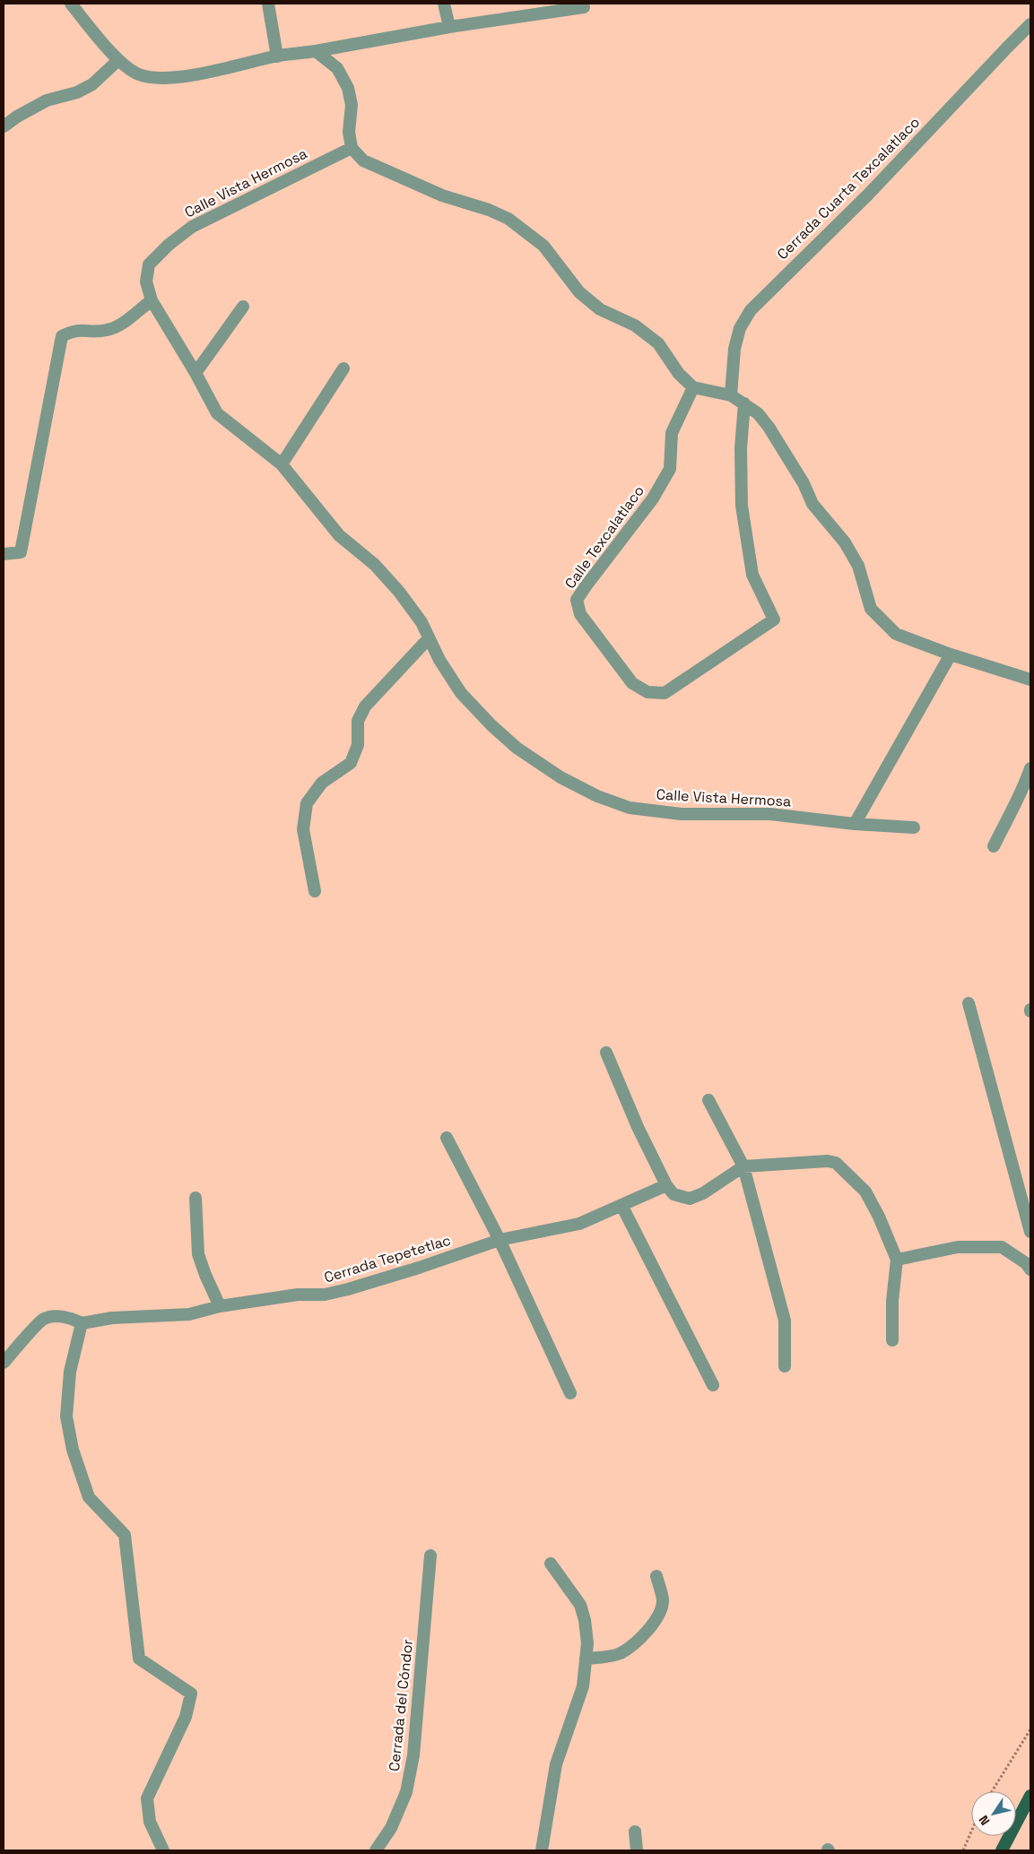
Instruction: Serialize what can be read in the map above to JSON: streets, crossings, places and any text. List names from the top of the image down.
{
  "streets": {
    "street": [
      "Calle Vista Hermosa",
      "Cerrada Cuarta Texcalatlaco",
      "Calle Texcalatlaco",
      "Cerrada Tepetetlac",
      "Cerrada del Cóndor"
    ]
  },
  "north": "bottom left"
}
